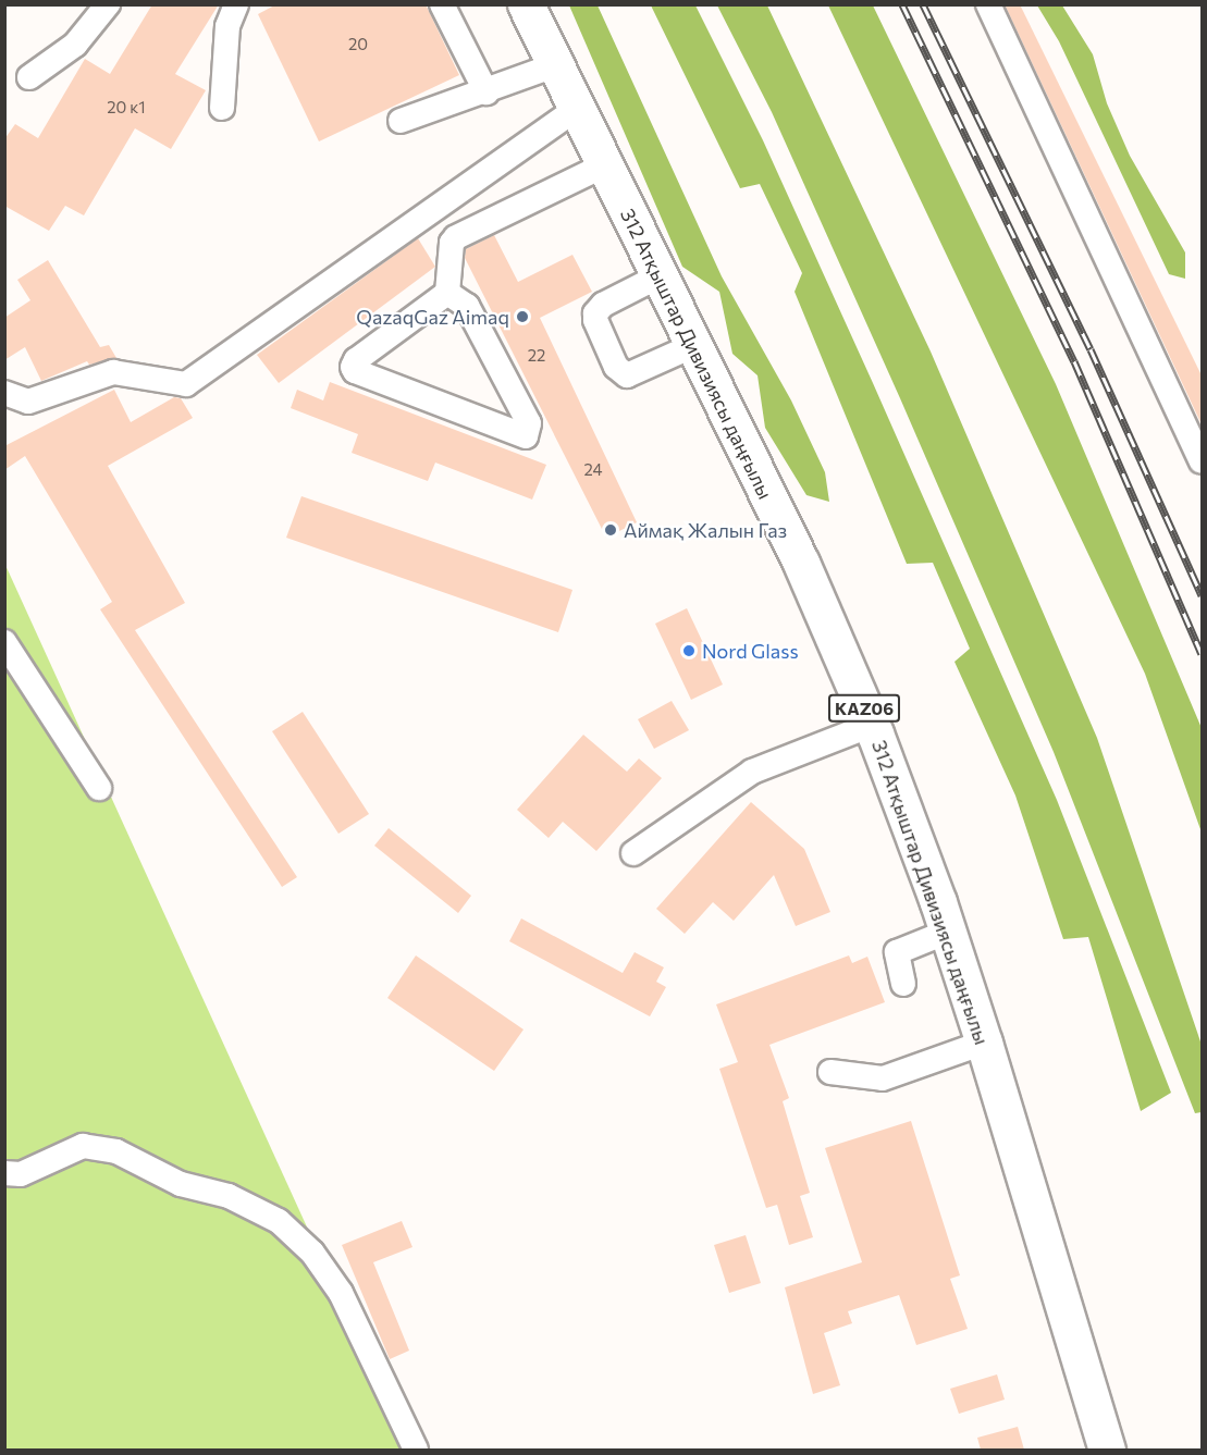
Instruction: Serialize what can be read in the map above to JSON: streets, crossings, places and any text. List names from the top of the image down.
{
  "streets": {
    "highway": ["312 Атқыштар Дивизиясы даңғылы", "KАZ06"]
  },
  "places": ["QazaqGaz Aimaq", "Аймақ Жалын Газ", "Nord Glass"],
  "house_numbers": [
    "20",
    "20 к1",
    "22",
    "24"
  ]
}
